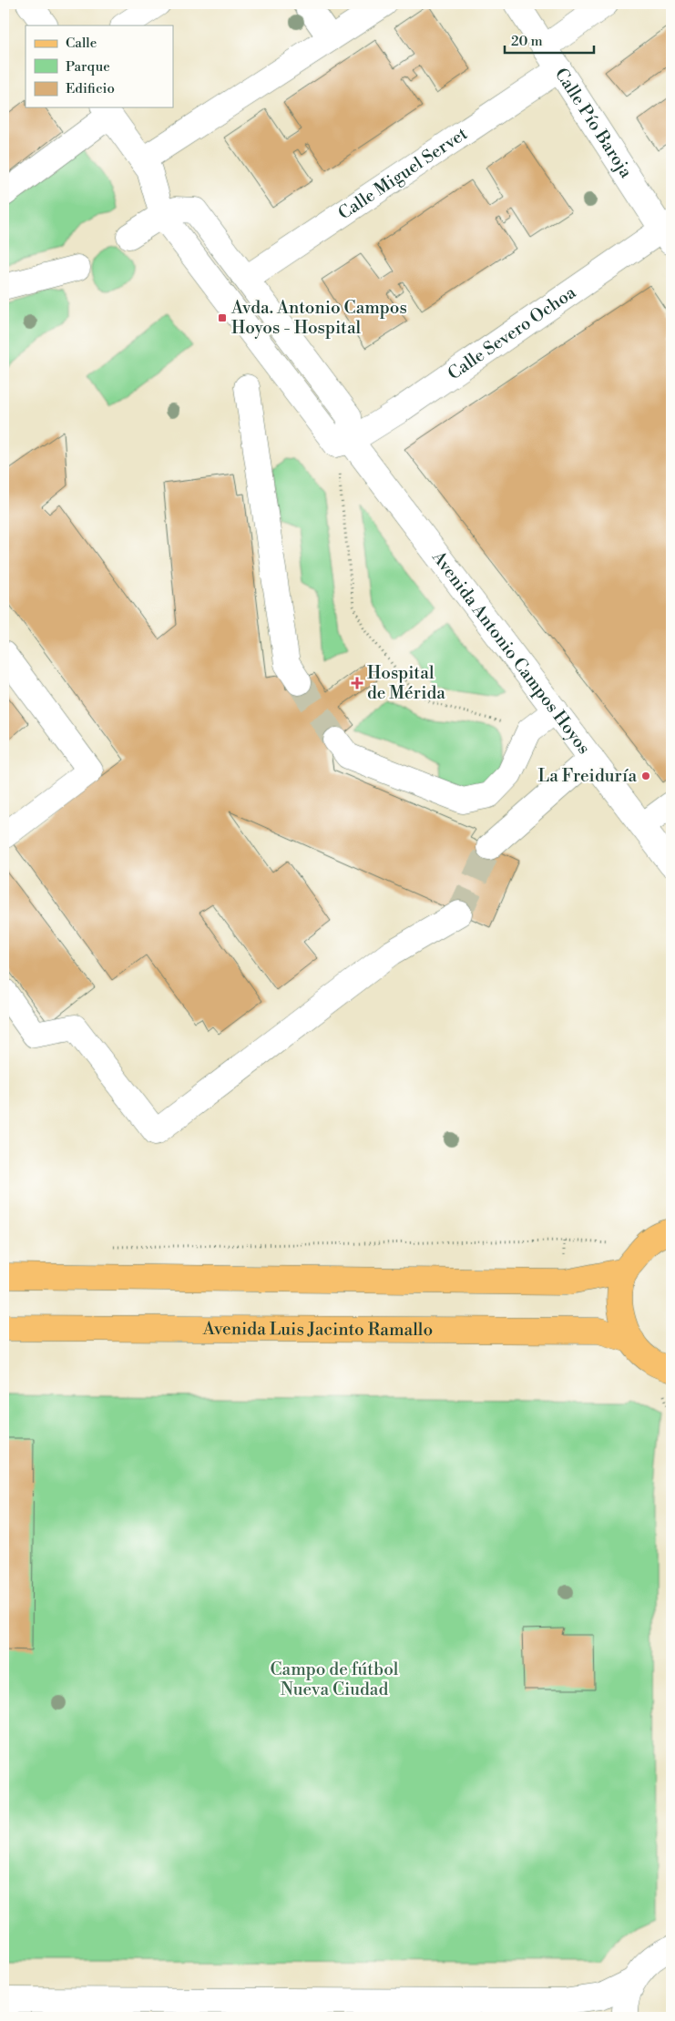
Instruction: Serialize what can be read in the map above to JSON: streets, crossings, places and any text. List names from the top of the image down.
{
  "streets": {
    "main road": ["Avenida Luis Jacinto Ramallo"],
    "street": [
      "Calle Pío Baroja",
      "Calle Miguel Servet",
      "Calle Severo Ochoa",
      "Avenida Antonio Campos Hoyos"
    ]
  },
  "crossings": [
    ["Calle Pío Baroja", "Calle Miguel Servet"],
    ["Calle Pío Baroja", "Calle Severo Ochoa"],
    ["Calle Severo Ochoa", "Avenida Antonio Campos Hoyos"]
  ],
  "parks": ["Campo de fútbol Nueva Ciudad"],
  "places": {
    "transit": ["Avda. Antonio Campos Hoyos - Hospital"],
    "health": ["Hospital de Mérida"],
    "other": ["La Freiduría"]
  },
  "legend": ["Calle", "Parque", "Edificio"],
  "scale_bar": "20 m"
}
